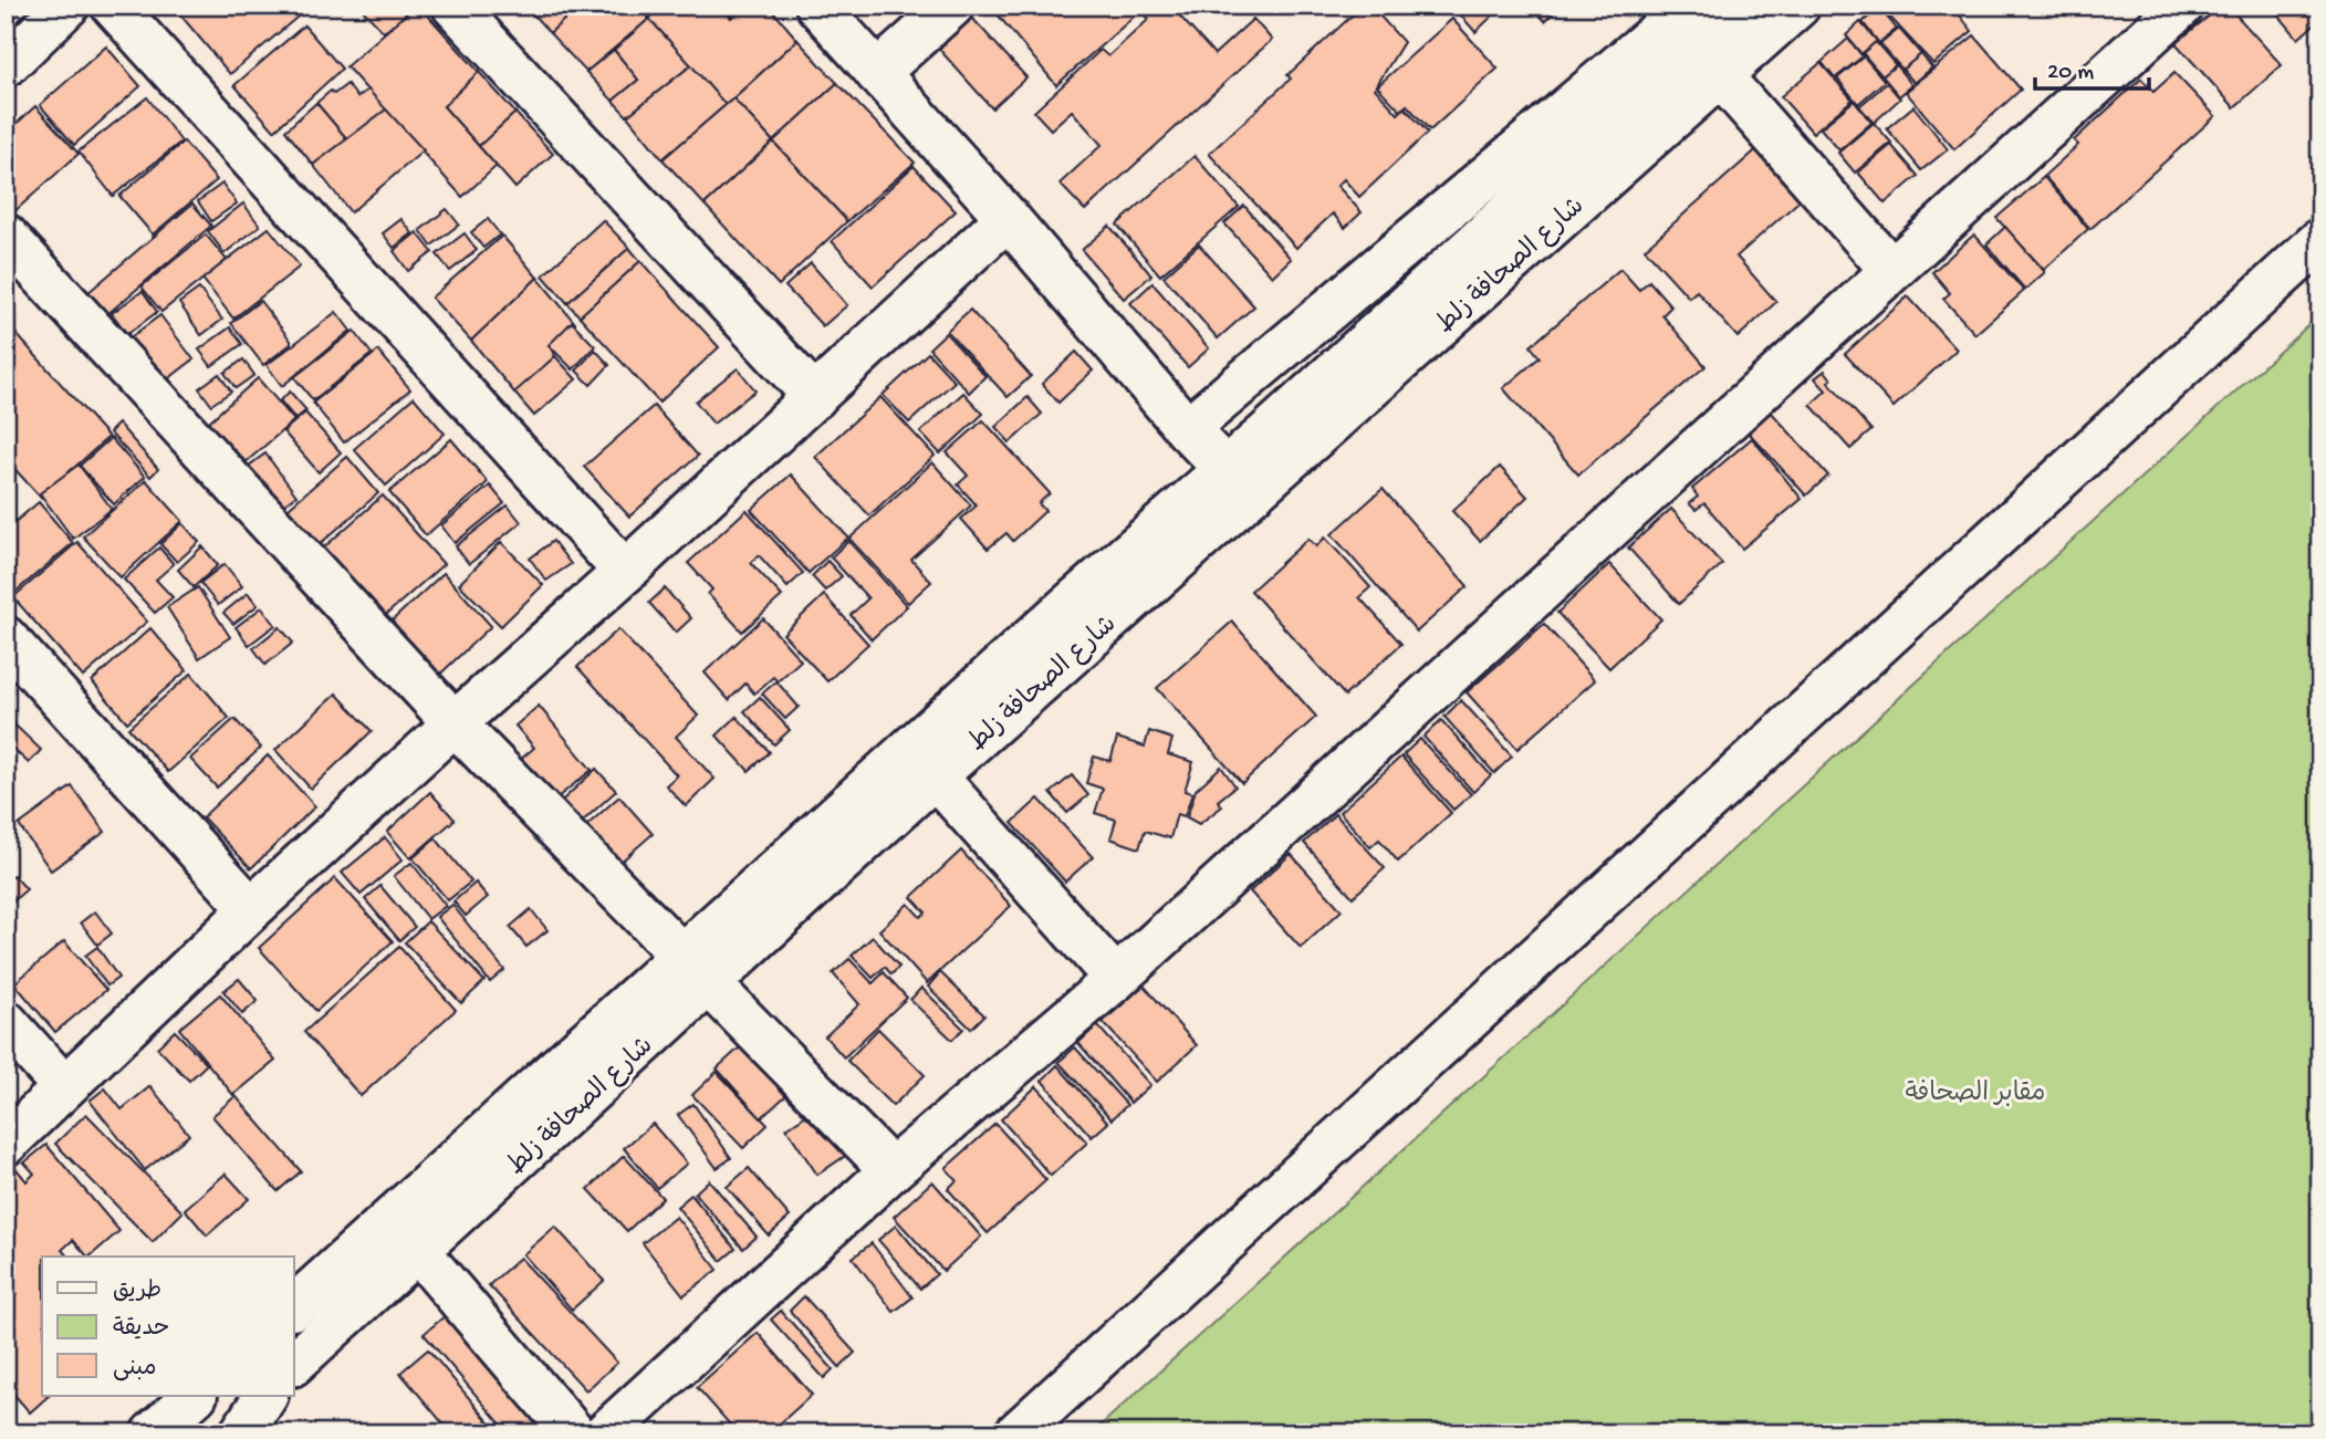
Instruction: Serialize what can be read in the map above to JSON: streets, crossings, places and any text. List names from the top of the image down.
{
  "streets": {
    "main road": ["شارع الصحافة زلط"]
  },
  "parks": ["مقابر الصحافة"],
  "legend": ["طريق", "حديقة", "مبنى"],
  "scale_bar": "20 m"
}
